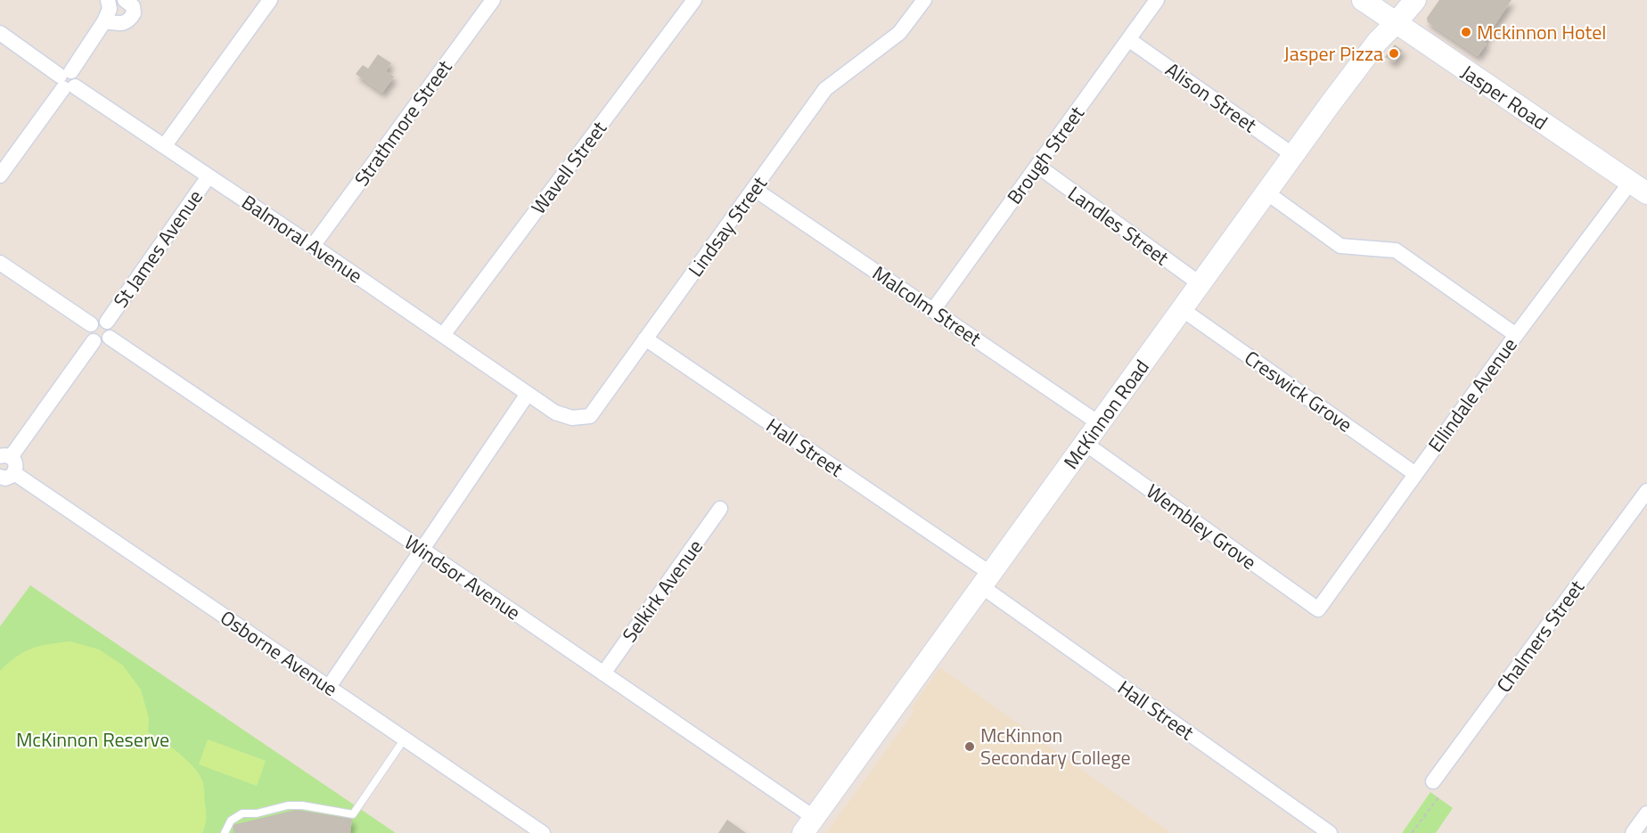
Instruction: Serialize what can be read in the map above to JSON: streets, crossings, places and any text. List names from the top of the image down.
{
  "streets": {
    "street": [
      "Alison Street",
      "Jasper Road",
      "Strathmore Street",
      "Brough Street",
      "Wavell Street",
      "Landles Street",
      "Lindsay Street",
      "Balmoral Avenue",
      "St James Avenue",
      "Malcolm Street",
      "Creswick Grove",
      "Ellindale Avenue",
      "McKinnon Road",
      "Hall Street",
      "Wembley Grove",
      "Windsor Avenue",
      "Selkirk Avenue",
      "Chalmers Street",
      "Osborne Avenue"
    ]
  },
  "crossings": [
    ["Alison Street", "Brough Street"],
    ["Alison Street", "McKinnon Road"],
    ["Jasper Road", "Ellindale Avenue"],
    ["Jasper Road", "McKinnon Road"],
    ["Strathmore Street", "Balmoral Avenue"],
    ["Brough Street", "Landles Street"],
    ["Brough Street", "Malcolm Street"],
    ["Wavell Street", "Balmoral Avenue"],
    ["Landles Street", "McKinnon Road"],
    ["Lindsay Street", "Balmoral Avenue"],
    ["Lindsay Street", "Malcolm Street"],
    ["Lindsay Street", "Hall Street"],
    ["Balmoral Avenue", "St James Avenue"],
    ["St James Avenue", "Windsor Avenue"],
    ["Malcolm Street", "McKinnon Road"],
    ["Creswick Grove", "Ellindale Avenue"],
    ["Creswick Grove", "McKinnon Road"],
    ["Ellindale Avenue", "Wembley Grove"],
    ["McKinnon Road", "Hall Street"],
    ["McKinnon Road", "Wembley Grove"],
    ["McKinnon Road", "Windsor Avenue"],
    ["Windsor Avenue", "Selkirk Avenue"]
  ],
  "parks": ["McKinnon Reserve"],
  "places": ["Mckinnon Hotel", "Jasper Pizza", "McKinnon Secondary College"]
}
